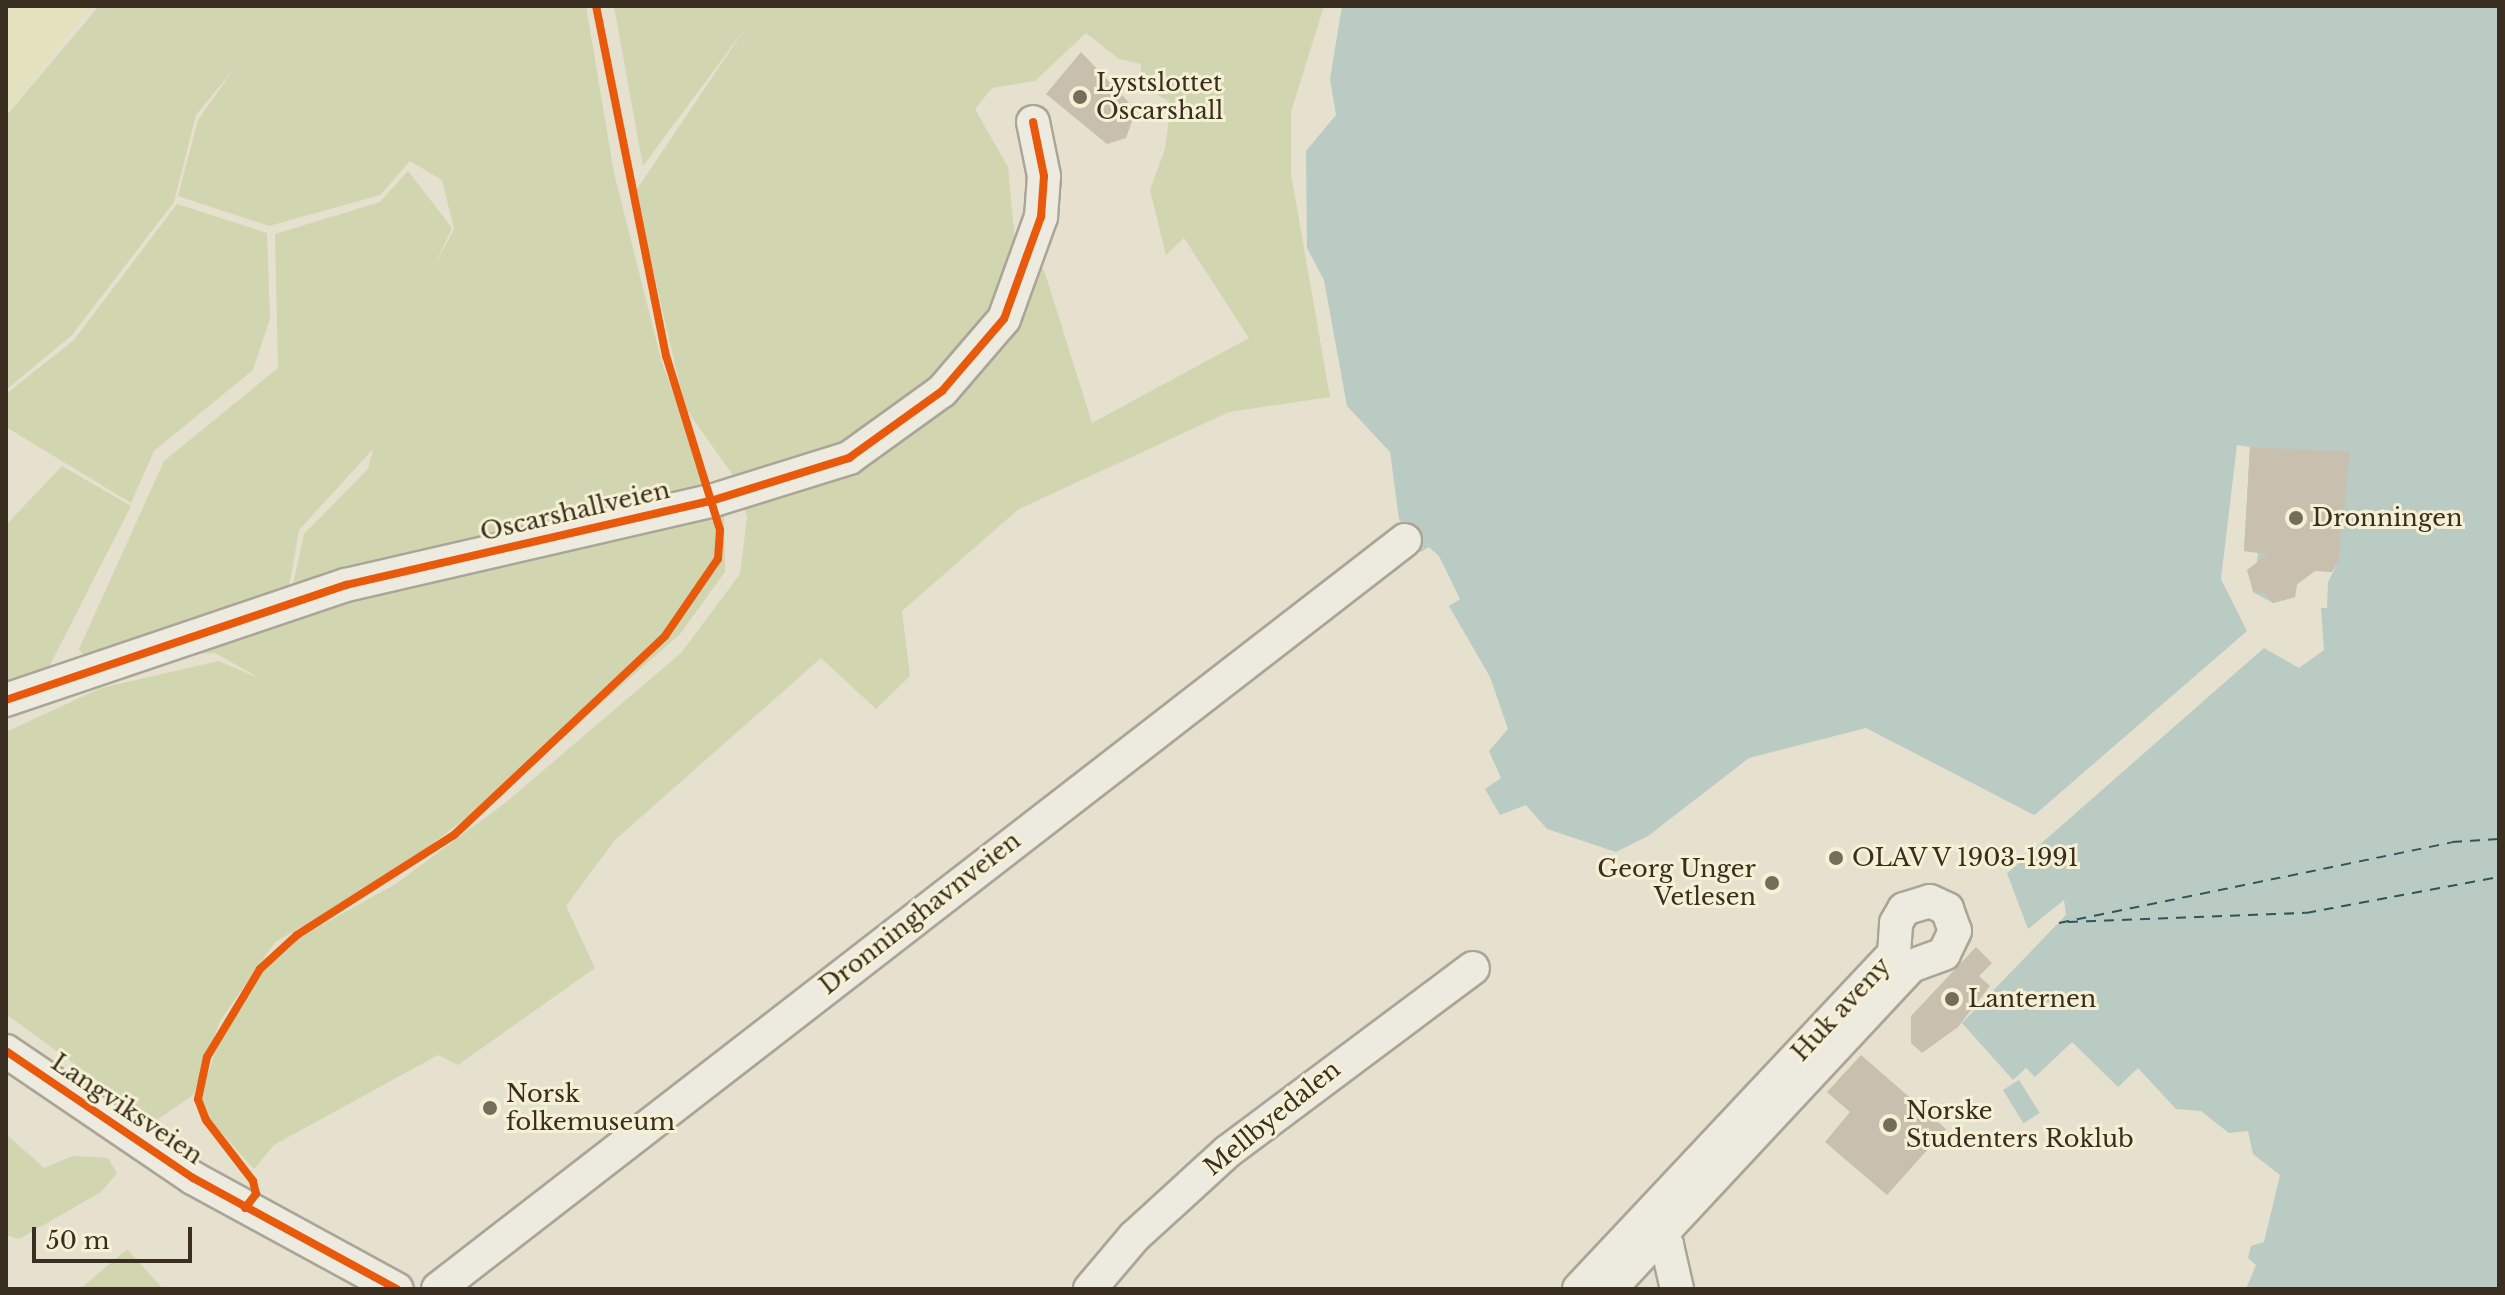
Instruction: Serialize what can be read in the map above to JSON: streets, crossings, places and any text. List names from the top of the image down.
{
  "streets": {
    "street": [
      "Oscarshallveien",
      "Dronninghavnveien",
      "Huk aveny",
      "Langviksveien",
      "Mellbyedalen"
    ]
  },
  "places": [
    "Lystslottet Oscarshall",
    "Dronningen",
    "OLAV V 1903-1991",
    "Georg Unger Vetlesen",
    "Lanternen",
    "Norsk folkemuseum",
    "Norske Studenters Roklub"
  ],
  "scale_bar": "50 m"
}
